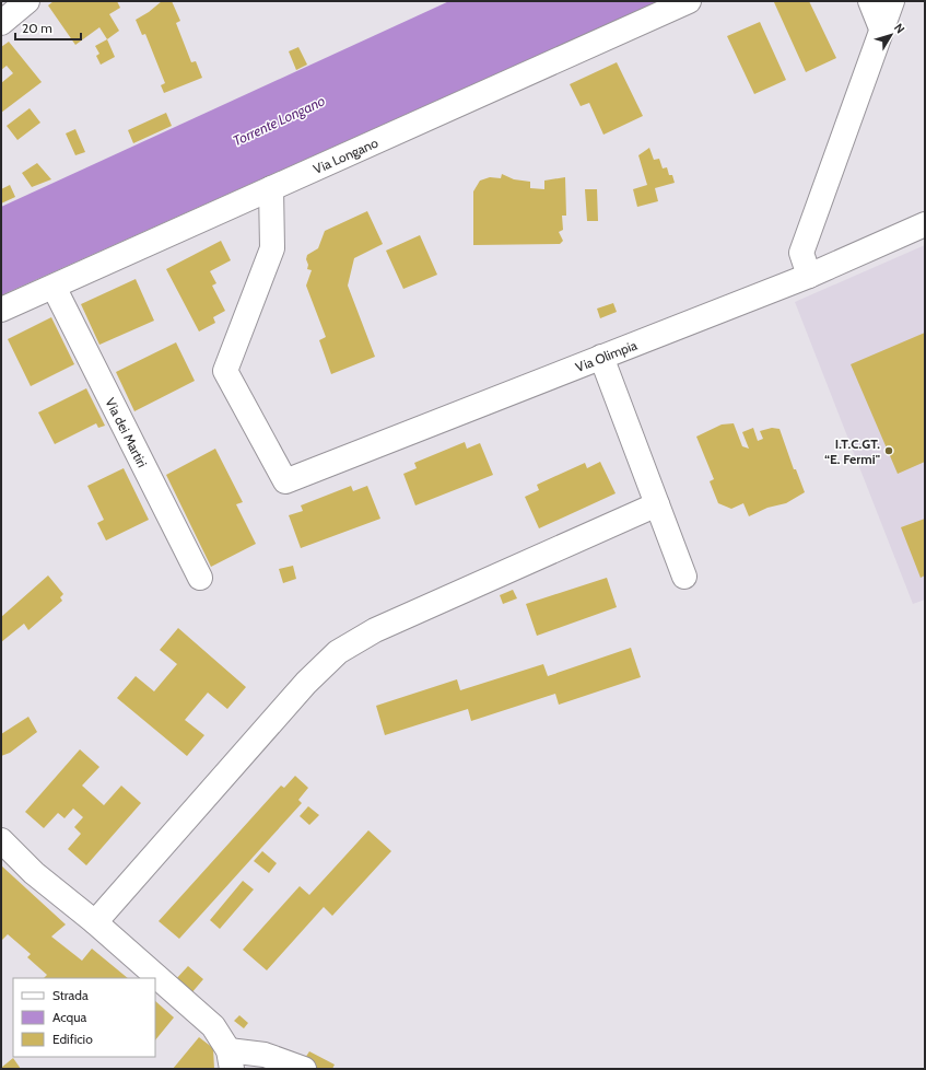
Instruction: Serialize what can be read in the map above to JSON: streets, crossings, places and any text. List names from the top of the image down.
{
  "streets": {
    "street": ["Via Longano", "Via Olimpia", "Via dei Martiri"]
  },
  "crossings": [
    ["Via Longano", "Via Olimpia"],
    ["Via Longano", "Via dei Martiri"]
  ],
  "water": ["Torrente Longano"],
  "places": ["I.T.C.GT. “E. Fermi\""],
  "legend": ["Strada", "Acqua", "Edificio"],
  "scale_bar": "20 m",
  "north": "top right"
}
